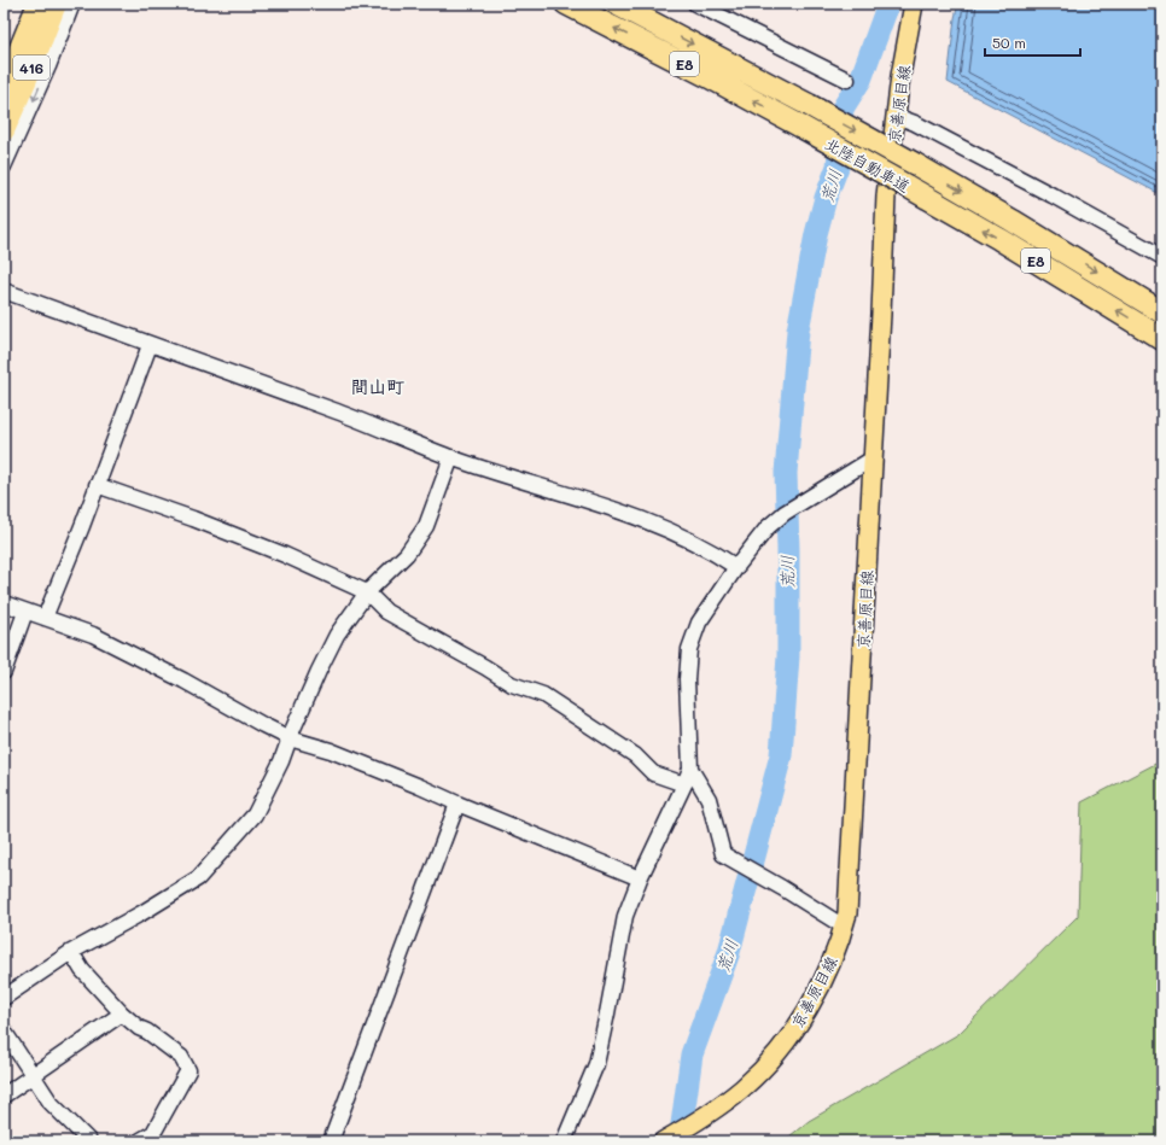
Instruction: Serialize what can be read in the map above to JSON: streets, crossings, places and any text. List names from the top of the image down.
{
  "streets": {
    "highway": ["E8", "416", "北陸自動車道"],
    "main road": ["京善原目線"]
  },
  "districts": ["間山町"],
  "water": ["荒川"],
  "scale_bar": "50 m"
}
